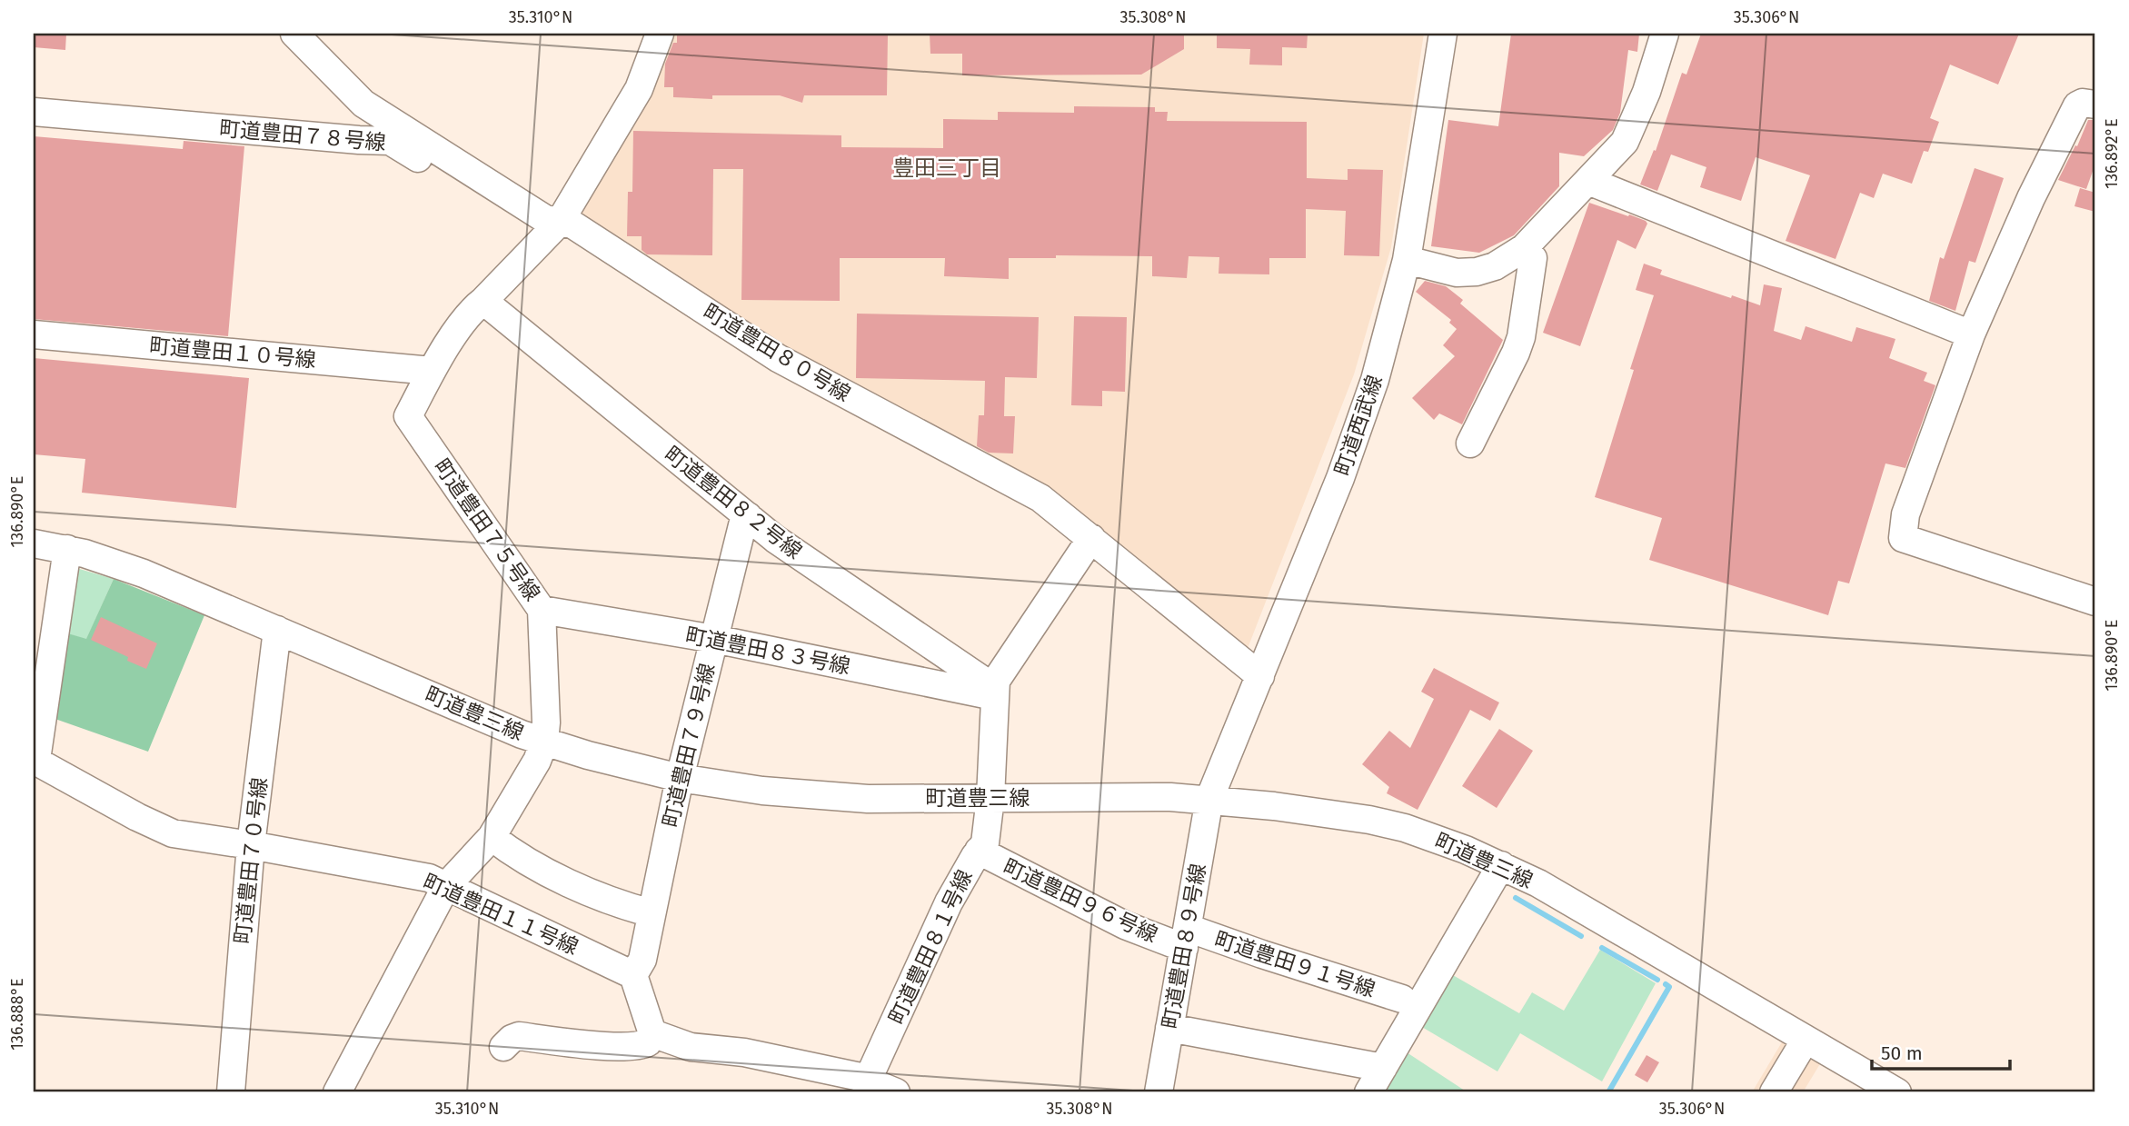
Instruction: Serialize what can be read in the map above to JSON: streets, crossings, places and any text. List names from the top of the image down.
{
  "streets": {
    "street": [
      "町道豊田７８号線",
      "町道豊田１０号線",
      "町道豊田８０号線",
      "町道西武線",
      "町道豊田８２号線",
      "町道豊田７５号線",
      "町道豊田８３号線",
      "町道豊三線",
      "町道豊田７９号線",
      "町道豊田７０号線",
      "町道豊田９６号線",
      "町道豊田１１号線",
      "町道豊田８９号線",
      "町道豊田８１号線",
      "町道豊田９１号線"
    ]
  },
  "crossings": [
    ["町道豊田７８号線", "町道豊田８０号線"],
    ["町道豊田７８号線", "町道豊田７５号線"],
    ["町道豊田１０号線", "町道豊田７５号線"],
    ["町道豊田８０号線", "町道西武線"],
    ["町道豊田８０号線", "町道豊田７５号線"],
    ["町道豊田８０号線", "町道豊田８１号線"],
    ["町道西武線", "町道豊三線"],
    ["町道西武線", "町道豊田８９号線"],
    ["町道豊田８２号線", "町道豊田７５号線"],
    ["町道豊田８２号線", "町道豊田８３号線"],
    ["町道豊田８２号線", "町道豊田７９号線"],
    ["町道豊田８２号線", "町道豊田８１号線"],
    ["町道豊田７５号線", "町道豊田８３号線"],
    ["町道豊田７５号線", "町道豊三線"],
    ["町道豊田７５号線", "町道豊田１１号線"],
    ["町道豊田８３号線", "町道豊田７９号線"],
    ["町道豊田８３号線", "町道豊田８１号線"],
    ["町道豊三線", "町道豊田７９号線"],
    ["町道豊三線", "町道豊田７０号線"],
    ["町道豊三線", "町道豊田８９号線"],
    ["町道豊三線", "町道豊田８１号線"],
    ["町道豊田７９号線", "町道豊田１１号線"],
    ["町道豊田７０号線", "町道豊田１１号線"],
    ["町道豊田９６号線", "町道豊田８９号線"],
    ["町道豊田９６号線", "町道豊田８１号線"],
    ["町道豊田９６号線", "町道豊田９１号線"],
    ["町道豊田８９号線", "町道豊田９１号線"]
  ],
  "districts": ["豊田三丁目"],
  "scale_bar": "50 m",
  "coordinates": [
    "35.310°N",
    "35.308°N",
    "35.306°N",
    "136.892°E",
    "136.890°E",
    "136.888°E"
  ]
}
